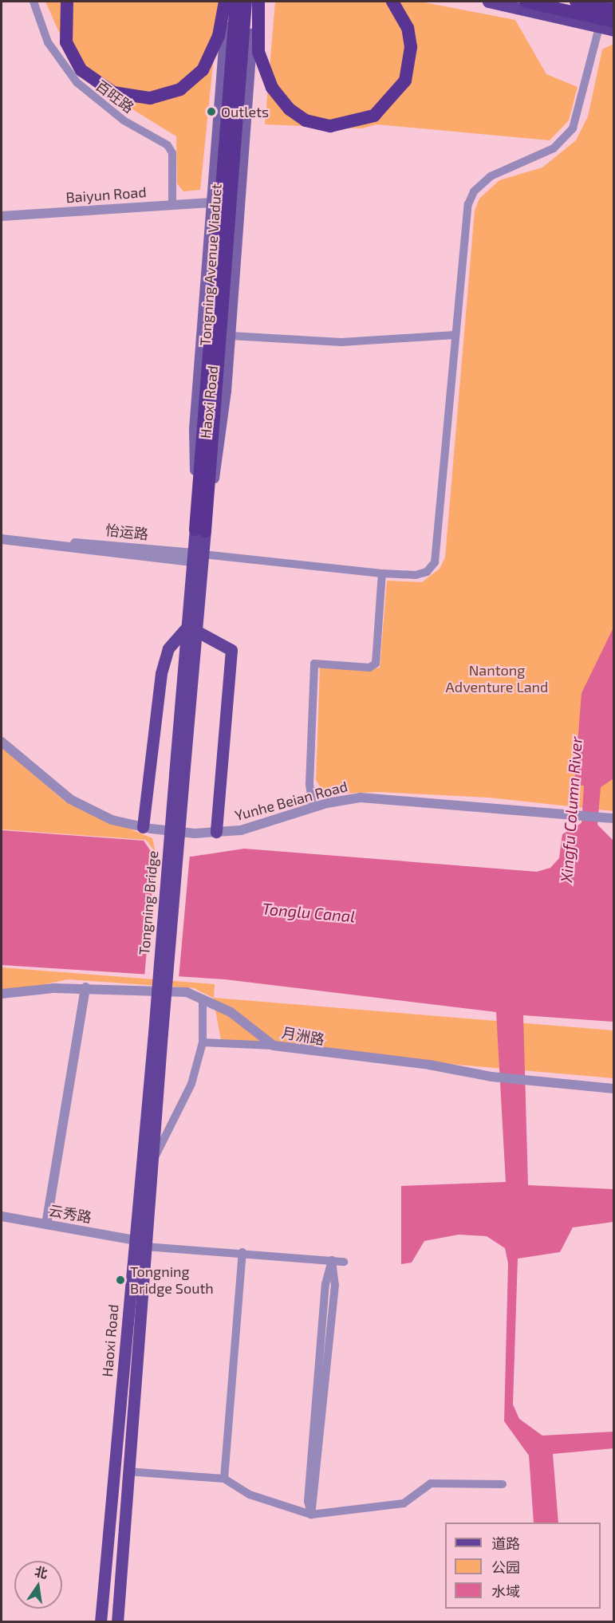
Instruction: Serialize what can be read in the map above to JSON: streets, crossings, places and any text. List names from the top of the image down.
{
  "streets": {
    "highway": ["Tongning Avenue Viaduct"],
    "main road": ["Haoxi Road", "Tongning Bridge"],
    "street": [
      "百旺路",
      "Baiyun Road",
      "怡运路",
      "Yunhe Beian Road",
      "月洲路",
      "云秀路"
    ]
  },
  "crossings": [
    ["百旺路", "Baiyun Road"],
    ["Baiyun Road", "Haoxi Road"],
    ["Tongning Avenue Viaduct", "Haoxi Road"],
    ["Haoxi Road", "怡运路"],
    ["Haoxi Road", "Tongning Bridge"],
    ["Haoxi Road", "云秀路"]
  ],
  "water": ["Xingfu Column River", "Tonglu Canal"],
  "parks": ["Nantong Adventure Land"],
  "places": ["Outlets", "Tongning Bridge South"],
  "legend": ["道路", "公园", "水域"],
  "north": "top"
}
